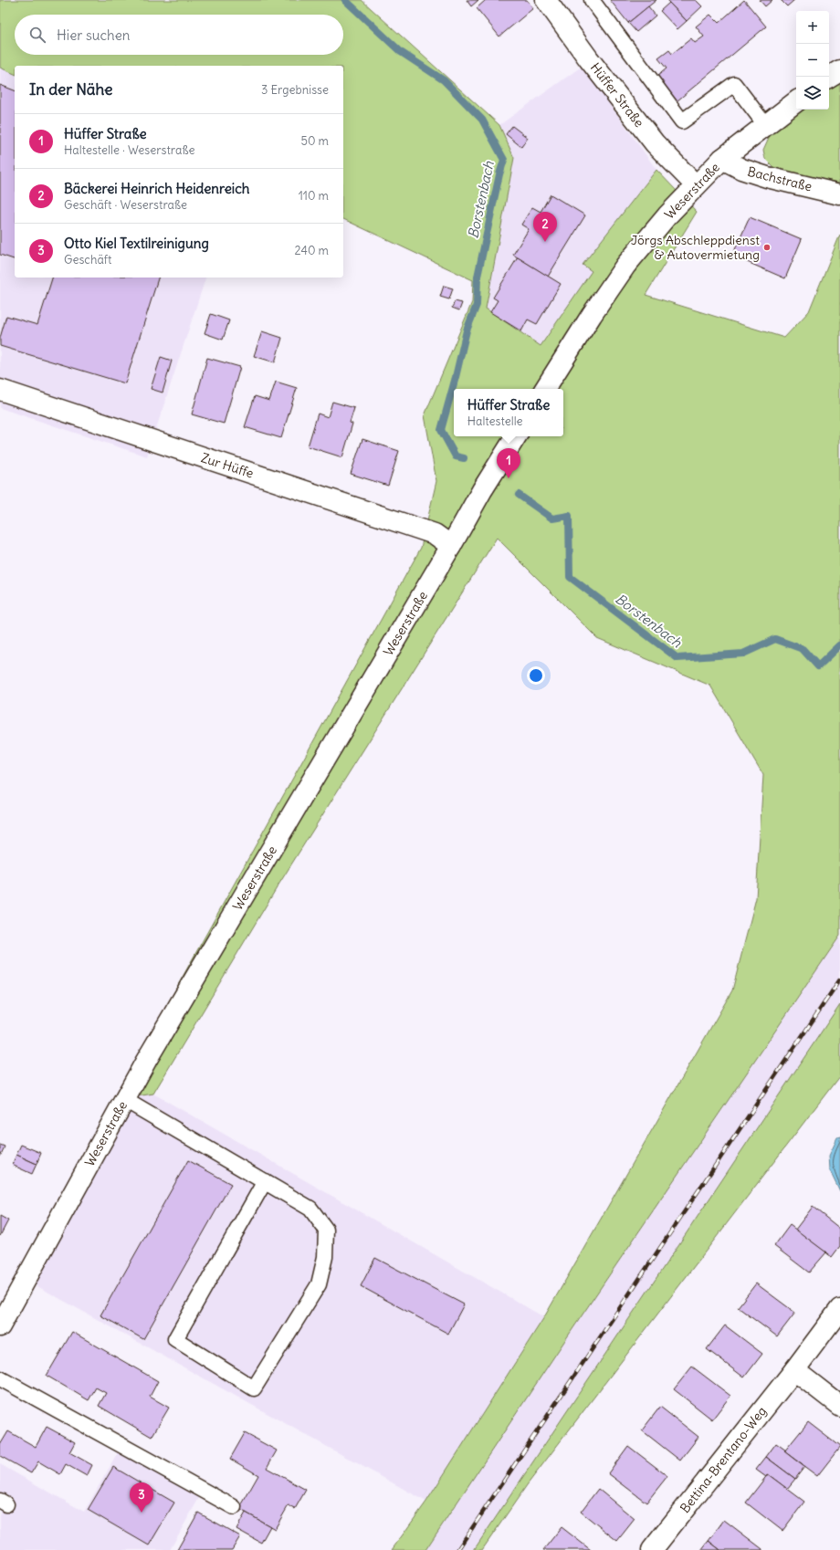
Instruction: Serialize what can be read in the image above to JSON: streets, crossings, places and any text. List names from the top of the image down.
{
  "streets": {
    "street": [
      "Hüffer Straße",
      "Bachstraße",
      "Weserstraße",
      "Zur Hüffe",
      "Bettina-Brentano-Weg"
    ]
  },
  "crossings": [
    ["Hüffer Straße", "Weserstraße"],
    ["Bachstraße", "Weserstraße"],
    ["Weserstraße", "Zur Hüffe"]
  ],
  "water": ["Borstenbach"],
  "places": ["Jörgs Abschleppdienst & Autovermietung"],
  "page": {
    "map_buttons": ["+", "−"],
    "search": "Hier suchen",
    "heading": ["In der Nähe", "3 Ergebnisse"],
    "list": [
      {
        "mark": "1",
        "name": "Hüffer Straße",
        "note": "Haltestelle · Weserstraße",
        "value": "50 m"
      },
      {
        "mark": "2",
        "name": "Bäckerei Heinrich Heidenreich",
        "note": "Geschäft · Weserstraße",
        "value": "110 m"
      },
      {
        "mark": "3",
        "name": "Otto Kiel Textilreinigung",
        "note": "Geschäft",
        "value": "240 m"
      }
    ],
    "pins": ["2", "1", "3"],
    "popup": ["Hüffer Straße", "Haltestelle"]
  }
}
